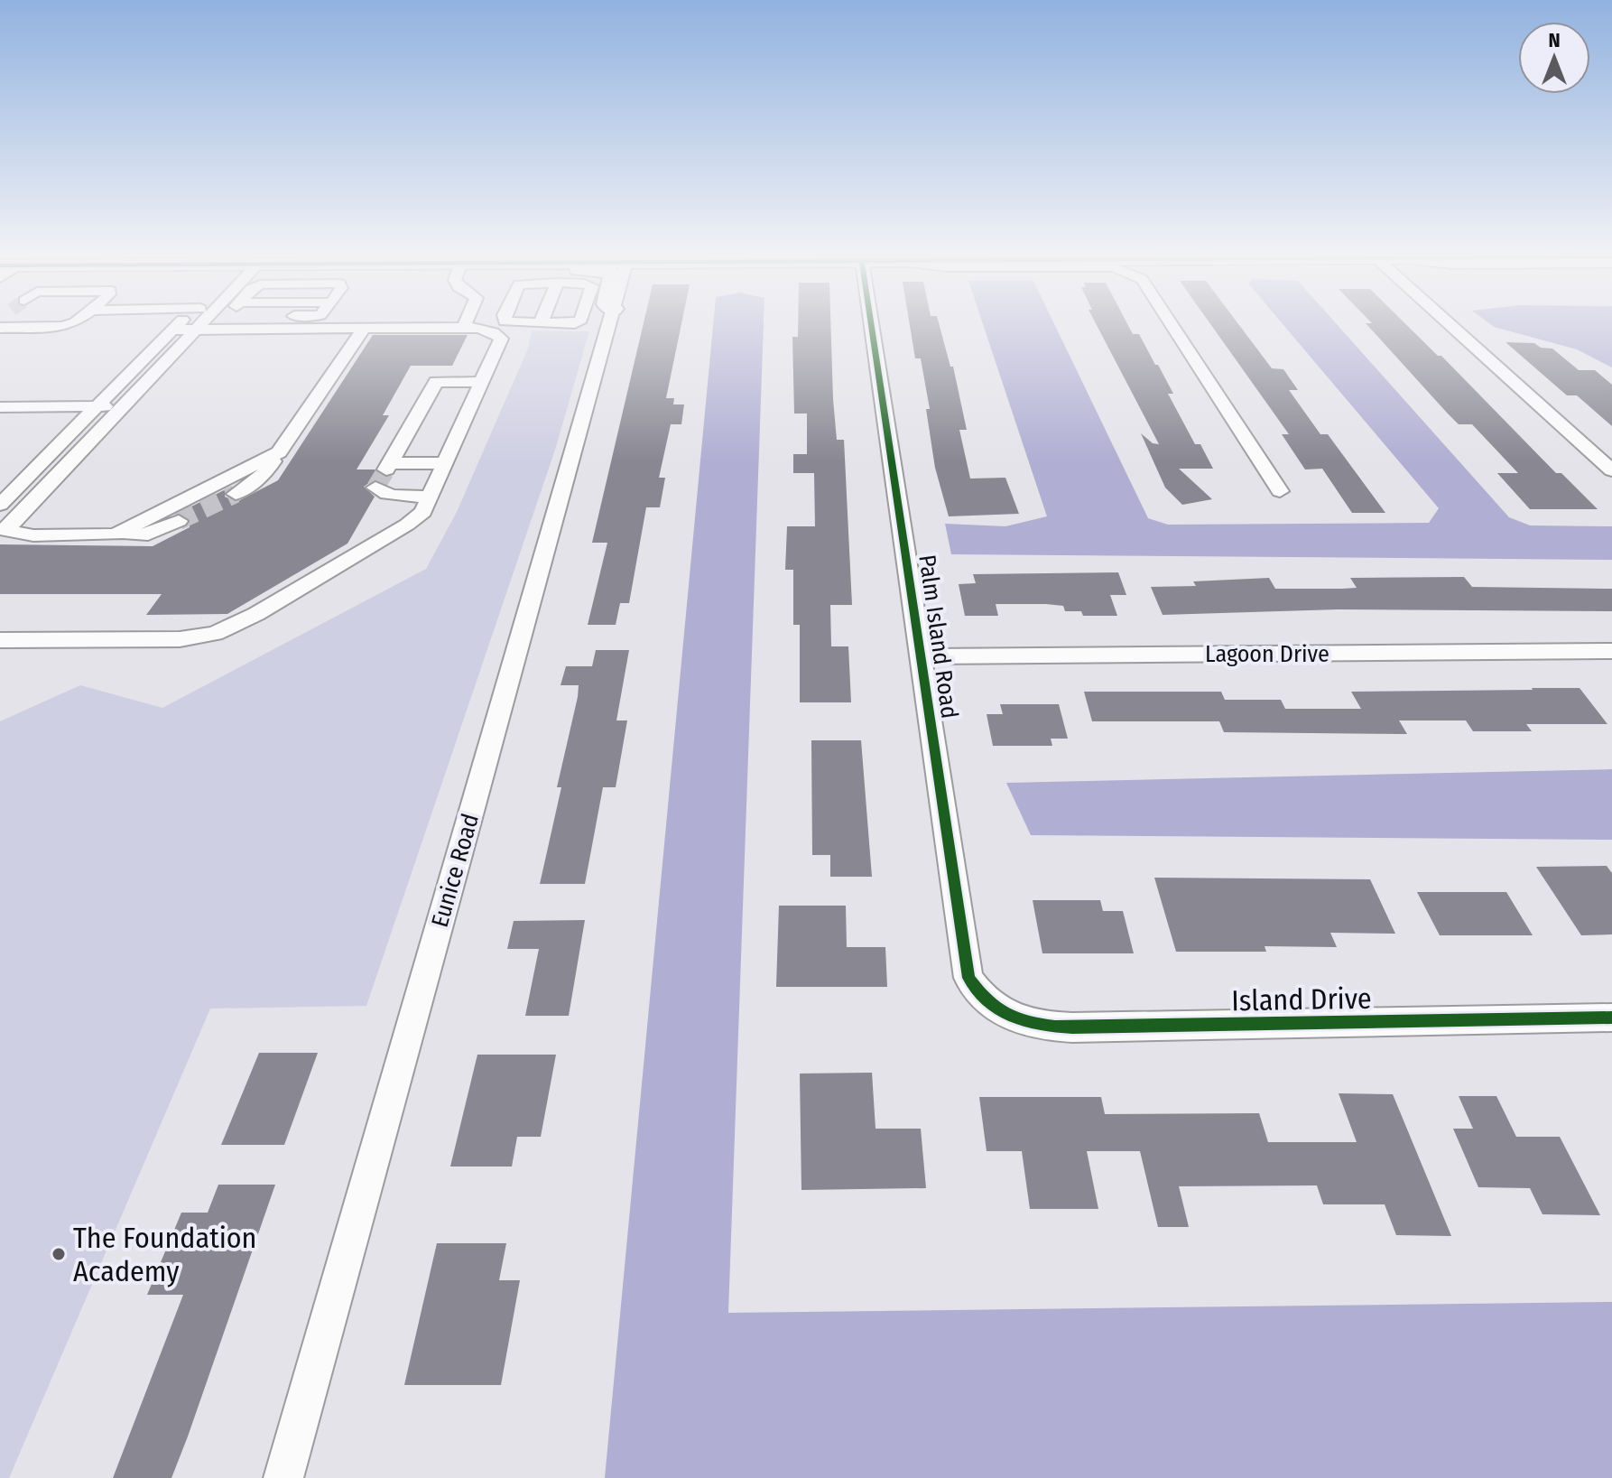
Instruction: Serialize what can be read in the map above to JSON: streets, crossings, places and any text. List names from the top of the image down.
{
  "streets": {
    "street": [
      "Palm Island Road",
      "Lagoon Drive",
      "Eunice Road",
      "Island Drive"
    ]
  },
  "crossings": [
    ["Palm Island Road", "Lagoon Drive"],
    ["Palm Island Road", "Island Drive"]
  ],
  "places": ["The Foundation Academy"],
  "north": "top"
}
